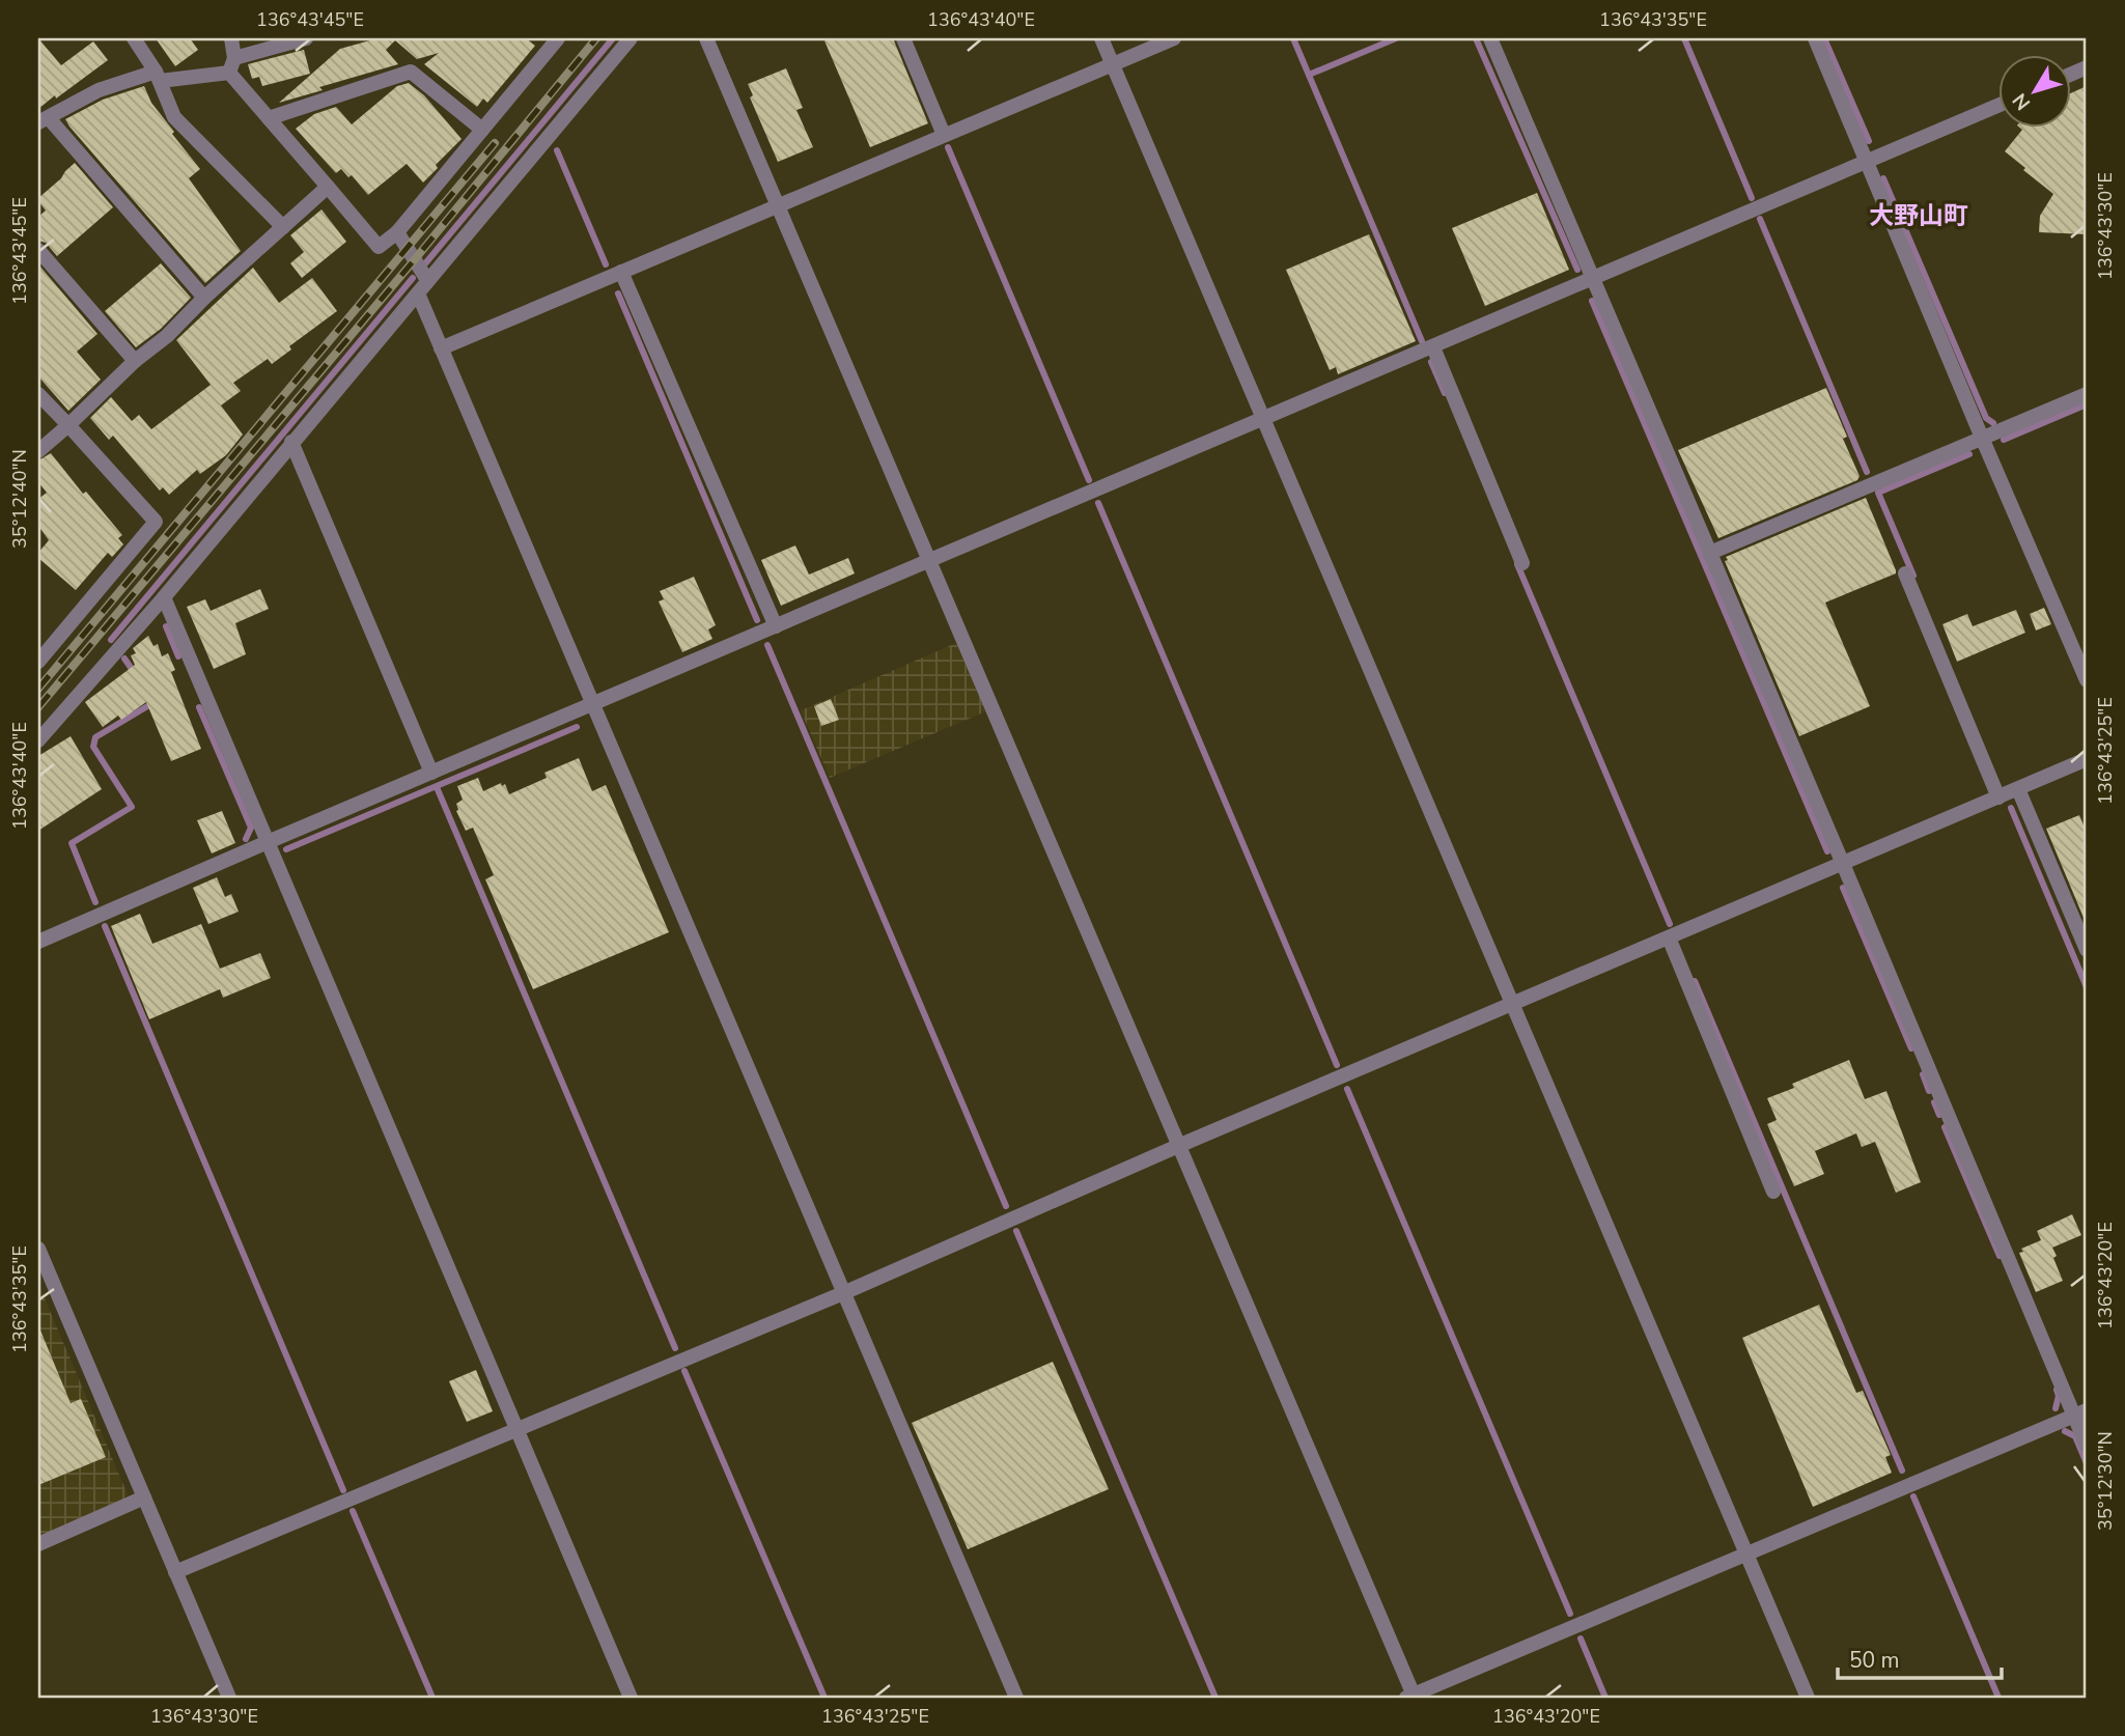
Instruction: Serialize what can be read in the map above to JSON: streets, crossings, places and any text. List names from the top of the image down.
{
  "districts": ["大野山町"],
  "scale_bar": "50 m",
  "north": "bottom left",
  "coordinates": [
    "136°43'45\"E",
    "136°43'40\"E",
    "136°43'35\"E",
    "136°43'30\"E",
    "35°12'40\"N",
    "136°43'25\"E",
    "136°43'20\"E",
    "35°12'30\"N"
  ]
}
